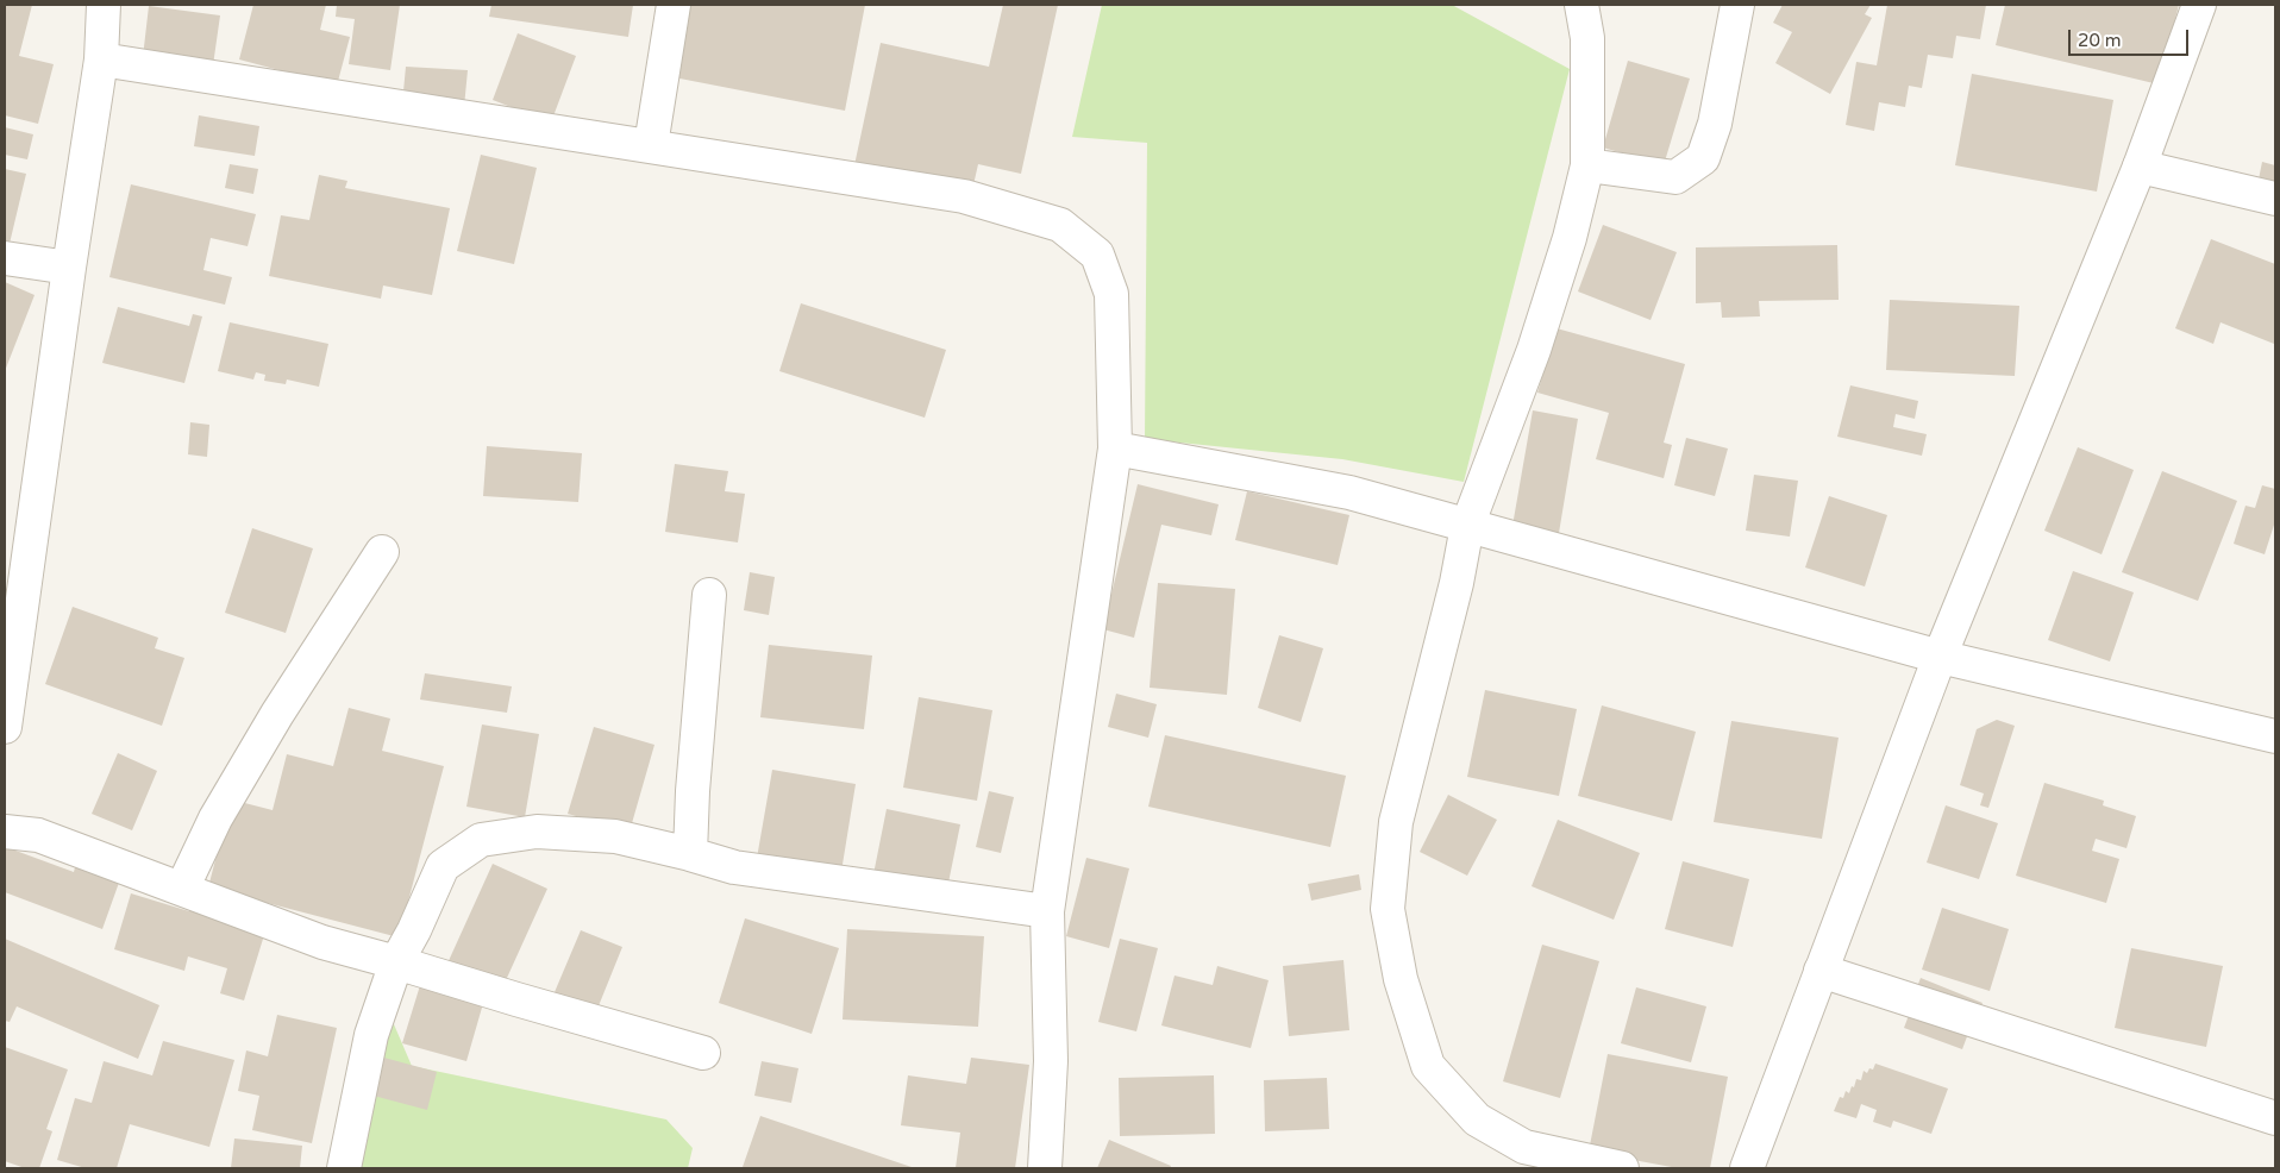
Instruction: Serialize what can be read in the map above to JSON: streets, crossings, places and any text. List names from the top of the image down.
{
  "scale_bar": "20 m"
}
